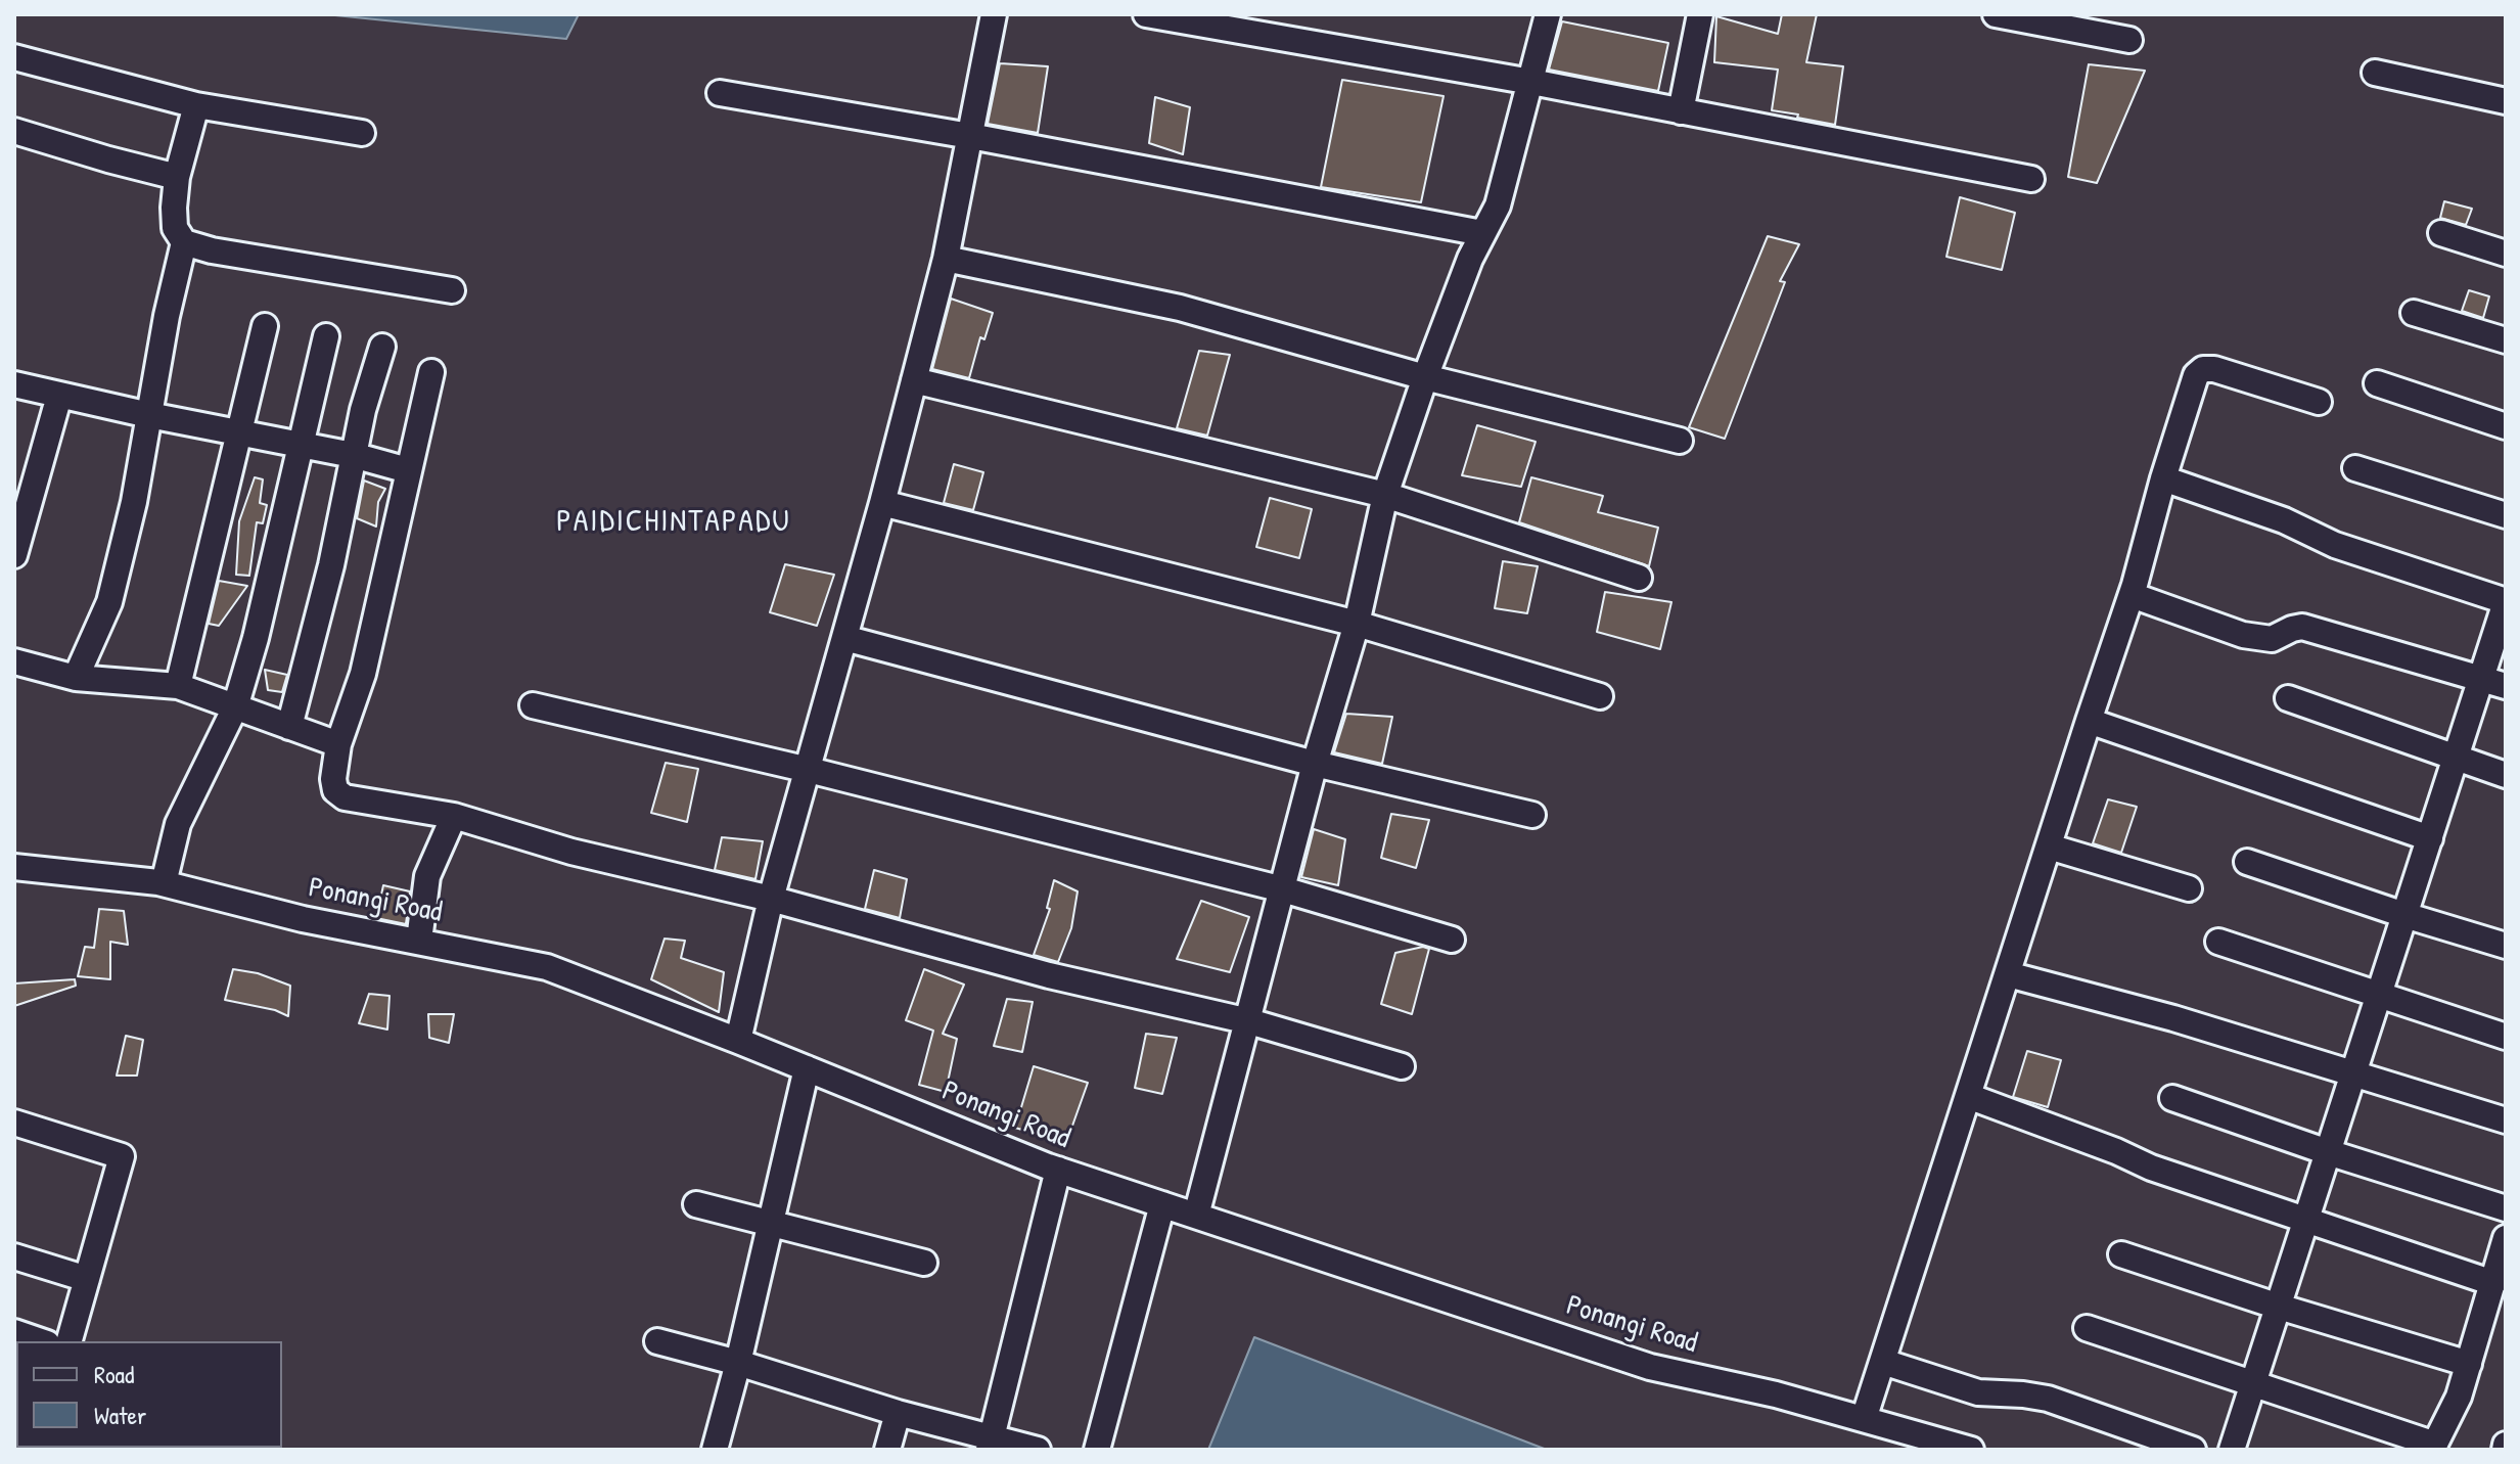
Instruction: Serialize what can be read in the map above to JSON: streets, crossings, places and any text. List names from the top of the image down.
{
  "streets": {
    "street": ["Ponangi Road"]
  },
  "districts": ["PAIDICHINTAPADU"],
  "legend": ["Road", "Water"]
}
